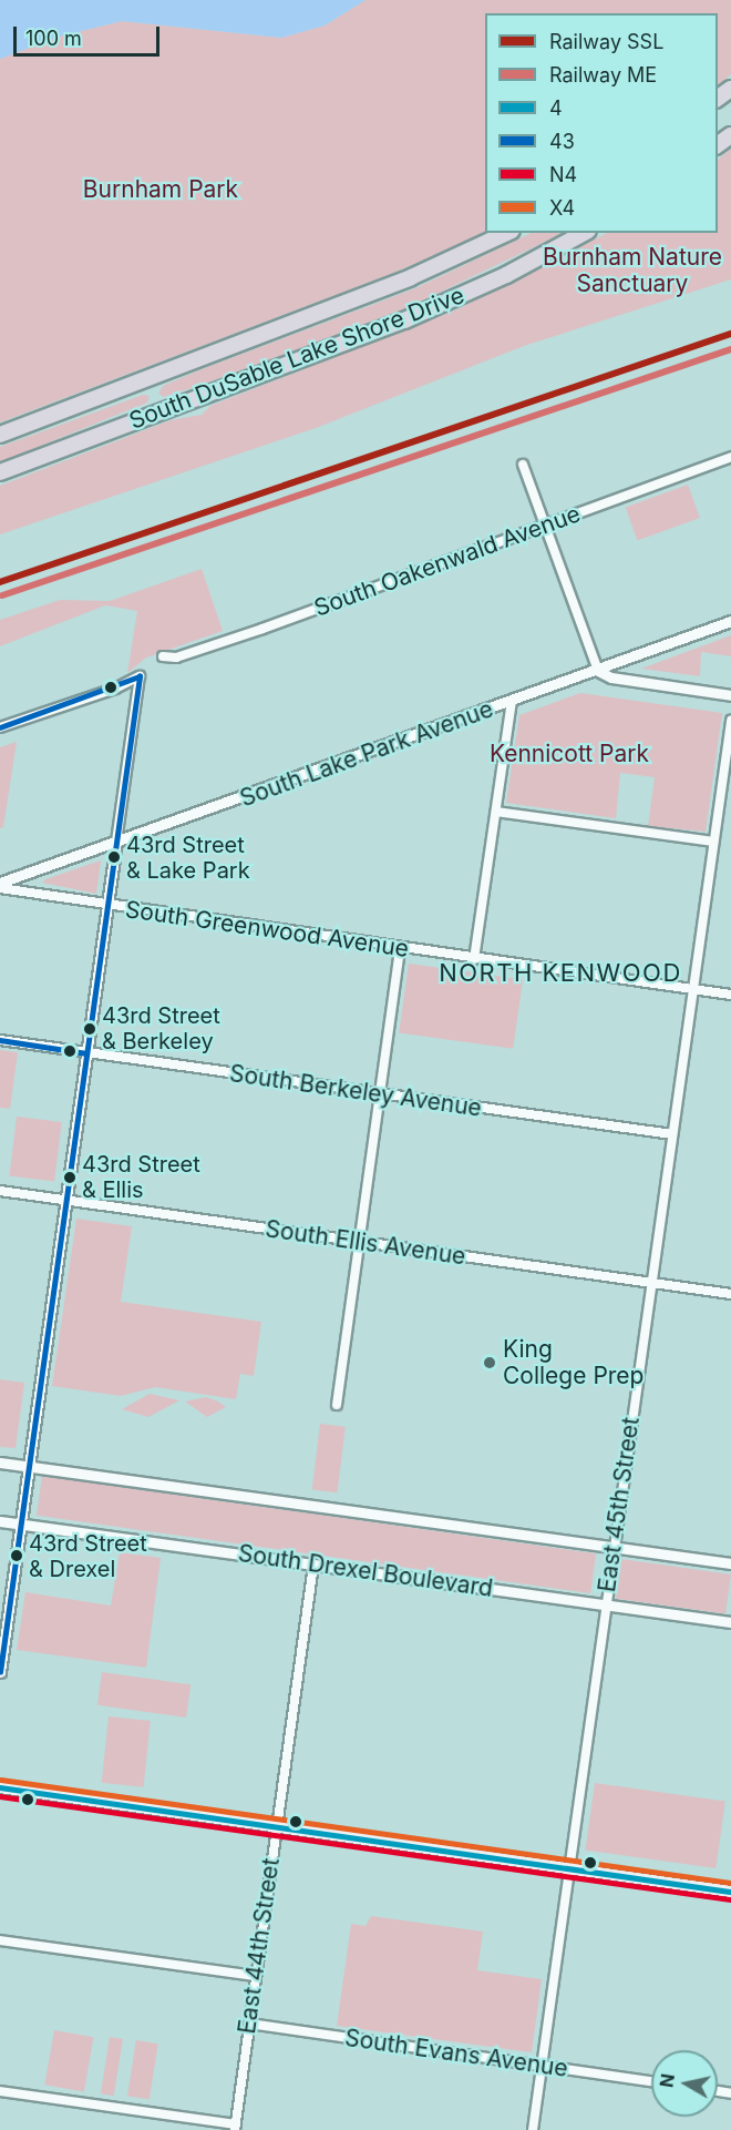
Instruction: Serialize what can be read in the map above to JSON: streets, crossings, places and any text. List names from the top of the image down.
{
  "streets": {
    "highway": ["South DuSable Lake Shore Drive"],
    "street": [
      "South Oakenwald Avenue",
      "South Lake Park Avenue",
      "South Greenwood Avenue",
      "South Berkeley Avenue",
      "South Ellis Avenue",
      "East 45th Street",
      "South Drexel Boulevard",
      "East 44th Street",
      "South Evans Avenue"
    ]
  },
  "crossings": [
    ["South Greenwood Avenue", "East 45th Street"],
    ["South Berkeley Avenue", "East 45th Street"],
    ["South Ellis Avenue", "East 45th Street"],
    ["East 45th Street", "South Drexel Boulevard"],
    ["East 45th Street", "South Evans Avenue"],
    ["South Drexel Boulevard", "East 44th Street"],
    ["East 44th Street", "South Evans Avenue"]
  ],
  "districts": ["NORTH KENWOOD"],
  "parks": ["Burnham Park", "Burnham Nature Sanctuary", "Kennicott Park"],
  "places": [
    "43rd Street & Lake Park",
    "43rd Street & Berkeley",
    "43rd Street & Ellis",
    "King College Prep",
    "43rd Street & Drexel"
  ],
  "lines": [
    "rail line SSL",
    "rail line ME",
    "transit line 43",
    "transit line X4",
    "transit line 4",
    "transit line N4"
  ],
  "legend": [
    "Railway SSL",
    "Railway ME",
    "4",
    "43",
    "N4",
    "X4"
  ],
  "scale_bar": "100 m",
  "north": "left"
}
